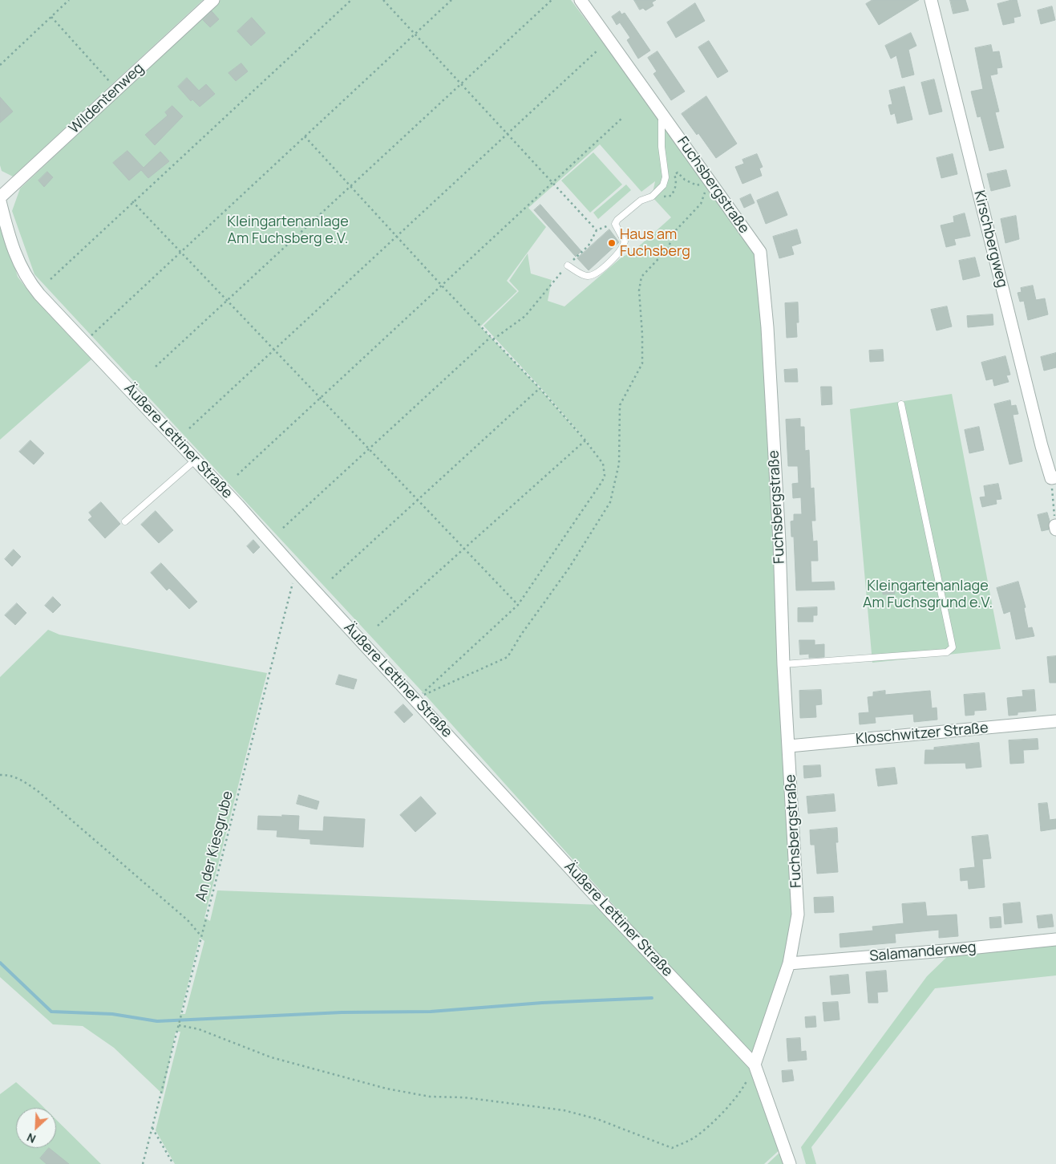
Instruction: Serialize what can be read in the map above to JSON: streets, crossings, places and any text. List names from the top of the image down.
{
  "streets": {
    "street": [
      "Wildentenweg",
      "Fuchsbergstraße",
      "Kirschbergweg",
      "Äußere Lettiner Straße",
      "Kloschwitzer Straße",
      "Salamanderweg"
    ],
    "path": ["An der Kiesgrube"]
  },
  "crossings": [
    ["Fuchsbergstraße", "Äußere Lettiner Straße"],
    ["Fuchsbergstraße", "Kloschwitzer Straße"],
    ["Fuchsbergstraße", "Salamanderweg"],
    ["Äußere Lettiner Straße", "An der Kiesgrube"]
  ],
  "parks": ["Kleingartenanlage Am Fuchsberg e.V.", "Kleingartenanlage Am Fuchsgrund e.V."],
  "places": ["Haus am Fuchsberg"],
  "north": "bottom left"
}
